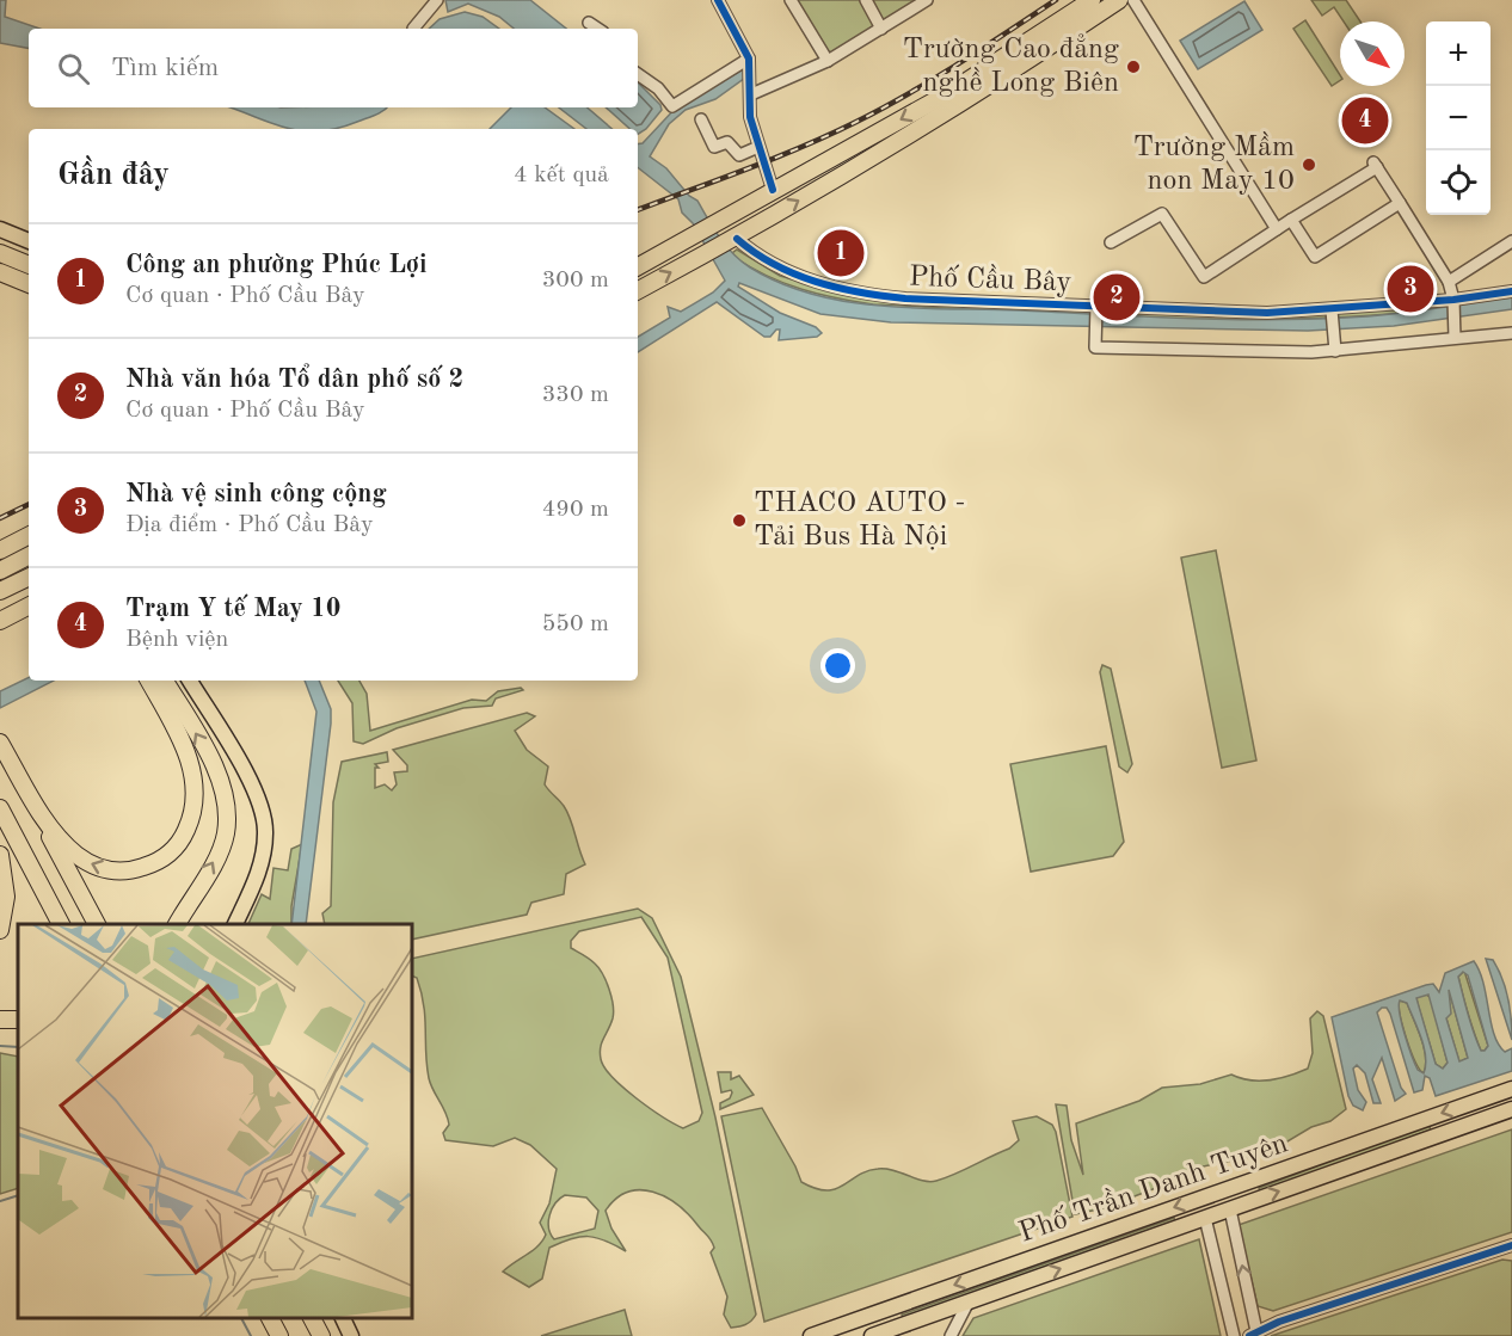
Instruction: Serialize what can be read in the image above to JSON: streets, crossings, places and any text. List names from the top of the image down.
{
  "streets": {
    "main road": ["Phố Trần Danh Tuyên"],
    "street": ["Phố Cầu Bây"]
  },
  "places": ["Trường Cao đẳng nghề Long Biên", "Trường Mầm non May 10", "THACO AUTO - Tải Bus Hà Nội"],
  "north": "bottom right",
  "page": {
    "map_buttons": ["+", "−"],
    "search": "Tìm kiếm",
    "pins": [
      "4",
      "1",
      "3",
      "2"
    ],
    "heading": ["Gần đây", "4 kết quả"],
    "list": [
      {
        "mark": "1",
        "name": "Công an phường Phúc Lợi",
        "note": "Cơ quan · Phố Cầu Bây",
        "value": "300 m"
      },
      {
        "mark": "2",
        "name": "Nhà văn hóa Tổ dân phố số 2",
        "note": "Cơ quan · Phố Cầu Bây",
        "value": "330 m"
      },
      {
        "mark": "3",
        "name": "Nhà vệ sinh công cộng",
        "note": "Địa điểm · Phố Cầu Bây",
        "value": "490 m"
      },
      {
        "mark": "4",
        "name": "Trạm Y tế May 10",
        "note": "Bệnh viện",
        "value": "550 m"
      }
    ]
  }
}
